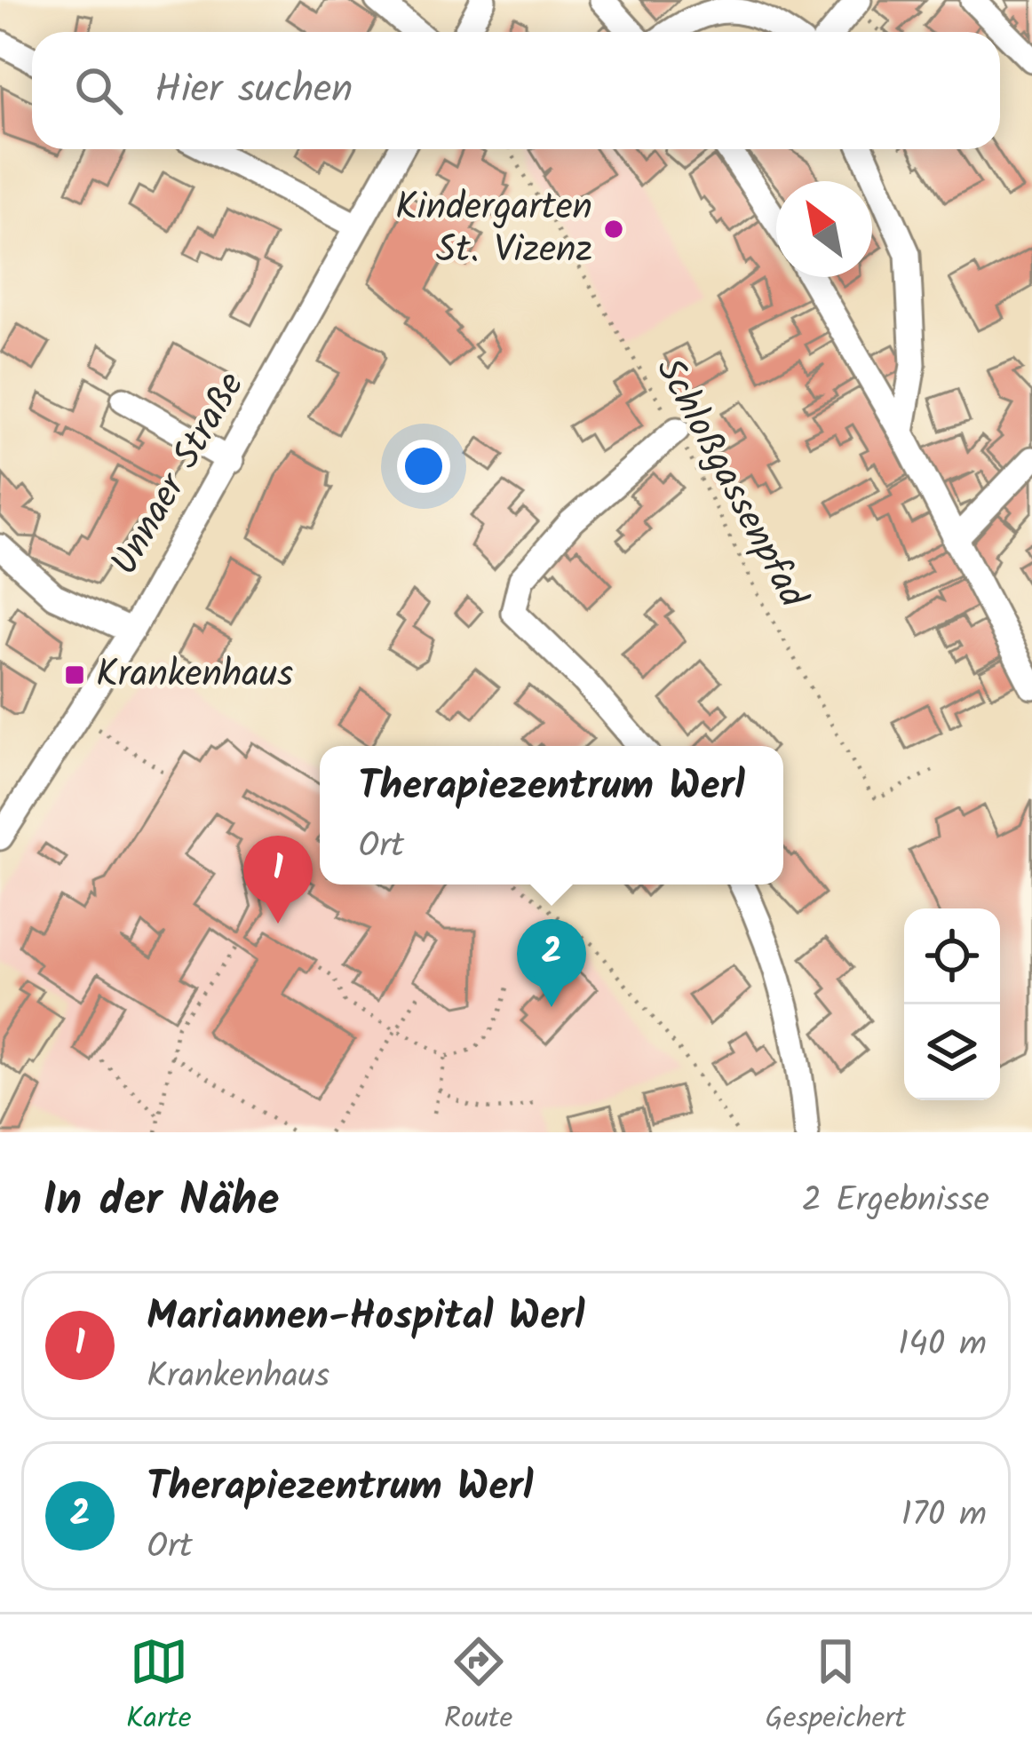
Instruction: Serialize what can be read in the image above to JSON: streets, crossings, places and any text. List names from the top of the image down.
{
  "streets": {
    "street": ["Unnaer Straße"],
    "path": ["Schloßgassenpfad"]
  },
  "places": {
    "other": ["Kindergarten St. Vizenz"],
    "transit": ["Krankenhaus"]
  },
  "north": "top left",
  "page": {
    "search": "Hier suchen",
    "popup": ["Therapiezentrum Werl", "Ort"],
    "pins": ["1", "2"],
    "heading": ["In der Nähe", "2 Ergebnisse"],
    "list": [
      {
        "mark": "1",
        "name": "Mariannen-Hospital Werl",
        "note": "Krankenhaus",
        "value": "140 m"
      },
      {
        "mark": "2",
        "name": "Therapiezentrum Werl",
        "note": "Ort",
        "value": "170 m"
      }
    ],
    "nav": ["Karte", "Route", "Gespeichert"]
  }
}
